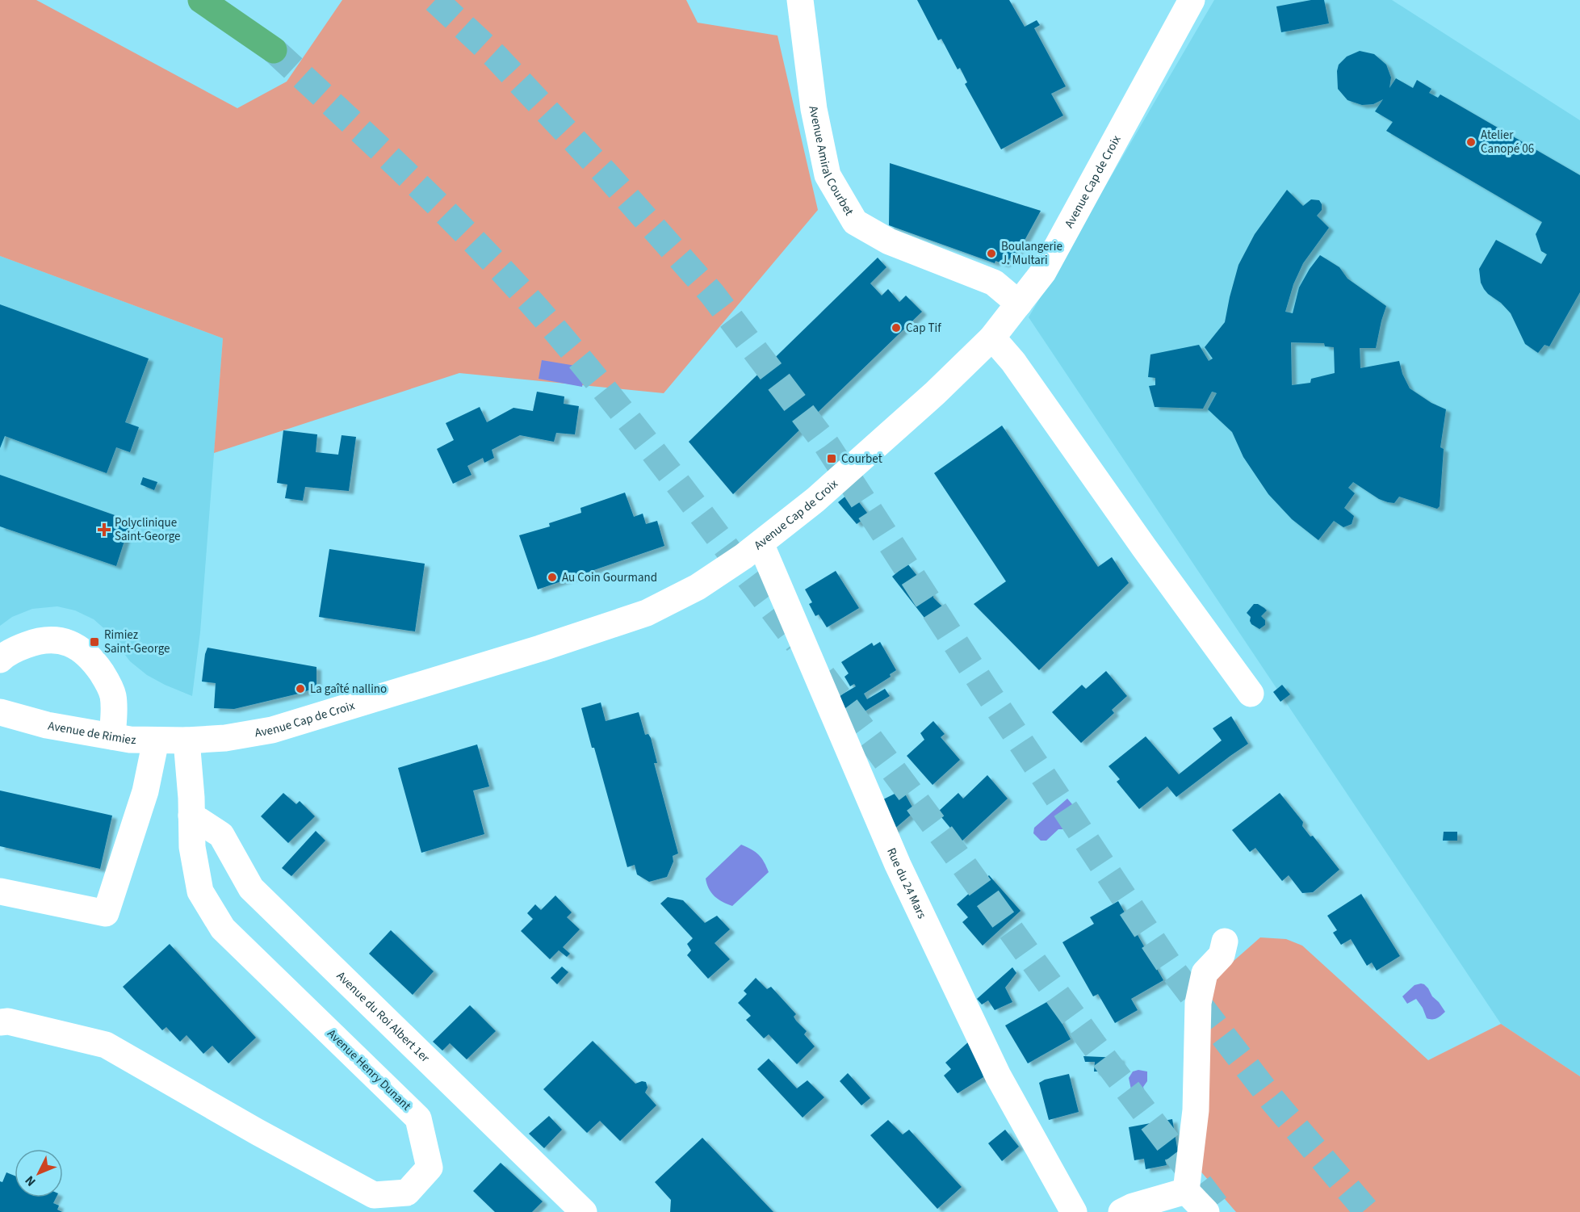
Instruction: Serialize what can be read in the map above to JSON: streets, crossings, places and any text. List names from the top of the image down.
{
  "streets": {
    "street": [
      "Avenue Amiral Courbet",
      "Avenue Cap de Croix",
      "Avenue de Rimiez",
      "Rue du 24 Mars",
      "Avenue du Roi Albert 1er",
      "Avenue Henry Dunant"
    ]
  },
  "crossings": [
    ["Avenue Amiral Courbet", "Avenue Cap de Croix"],
    ["Avenue Cap de Croix", "Avenue de Rimiez"],
    ["Avenue Cap de Croix", "Rue du 24 Mars"],
    ["Avenue Cap de Croix", "Avenue Henry Dunant"],
    ["Avenue de Rimiez", "Avenue Henry Dunant"],
    ["Avenue du Roi Albert 1er", "Avenue Henry Dunant"]
  ],
  "places": {
    "other": [
      "Atelier Canopé 06",
      "Boulangerie J. Multari",
      "Cap Tif",
      "Au Coin Gourmand",
      "La gaîté nallino"
    ],
    "transit": ["Courbet", "Rimiez Saint-George"],
    "health": ["Polyclinique Saint-George"]
  },
  "north": "bottom left"
}
